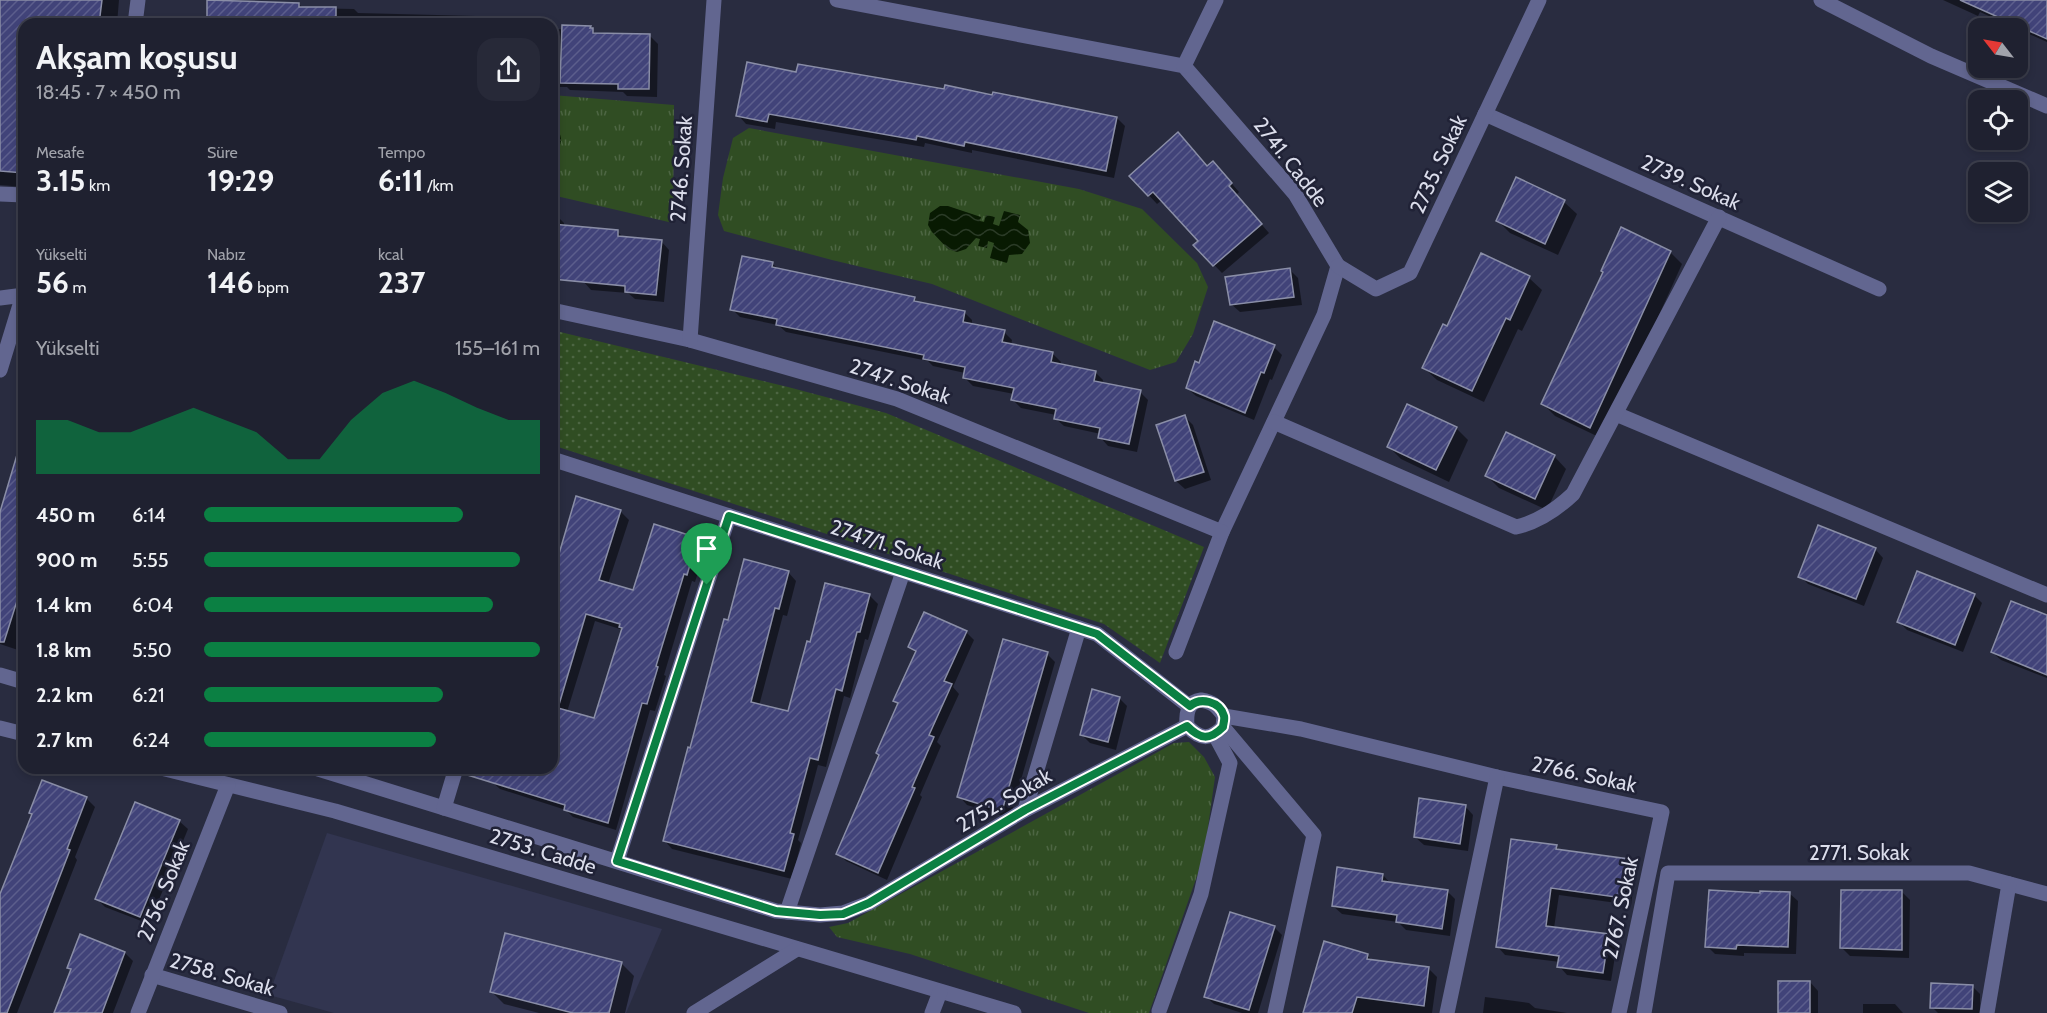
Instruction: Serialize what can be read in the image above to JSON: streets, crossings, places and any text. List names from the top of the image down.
{
  "streets": {
    "street": [
      "2741. Cadde",
      "2735. Sokak",
      "2746. Sokak",
      "2739. Sokak",
      "2747. Sokak",
      "2747/1. Sokak",
      "2766. Sokak",
      "2752. Sokak",
      "2753. Cadde",
      "2771. Sokak",
      "2756. Sokak",
      "2767. Sokak",
      "2758. Sokak"
    ]
  },
  "crossings": [
    ["2741. Cadde", "2735. Sokak"],
    ["2735. Sokak", "2739. Sokak"],
    ["2746. Sokak", "2747. Sokak"],
    ["2747/1. Sokak", "2766. Sokak"],
    ["2747/1. Sokak", "2752. Sokak"],
    ["2766. Sokak", "2752. Sokak"],
    ["2766. Sokak", "2767. Sokak"],
    ["2753. Cadde", "2756. Sokak"],
    ["2756. Sokak", "2758. Sokak"]
  ],
  "north": "top left",
  "page": {
    "heading": ["Akşam koşusu", "18:45 · 7 × 450 m"],
    "stats": [
      ["Mesafe", "3.15 km"],
      ["Süre", "19:29"],
      ["Tempo", "6:11 /km"],
      ["Yükselti", "56 m"],
      ["Nabız", "146 bpm"],
      ["kcal", "237"]
    ],
    "chart": ["Yükselti", "155–161 m"],
    "list": [
      {
        "name": "450 m",
        "note": "6:14"
      },
      {
        "name": "900 m",
        "note": "5:55"
      },
      {
        "name": "1.4 km",
        "note": "6:04"
      },
      {
        "name": "1.8 km",
        "note": "5:50"
      },
      {
        "name": "2.2 km",
        "note": "6:21"
      },
      {
        "name": "2.7 km",
        "note": "6:24"
      }
    ]
  }
}
